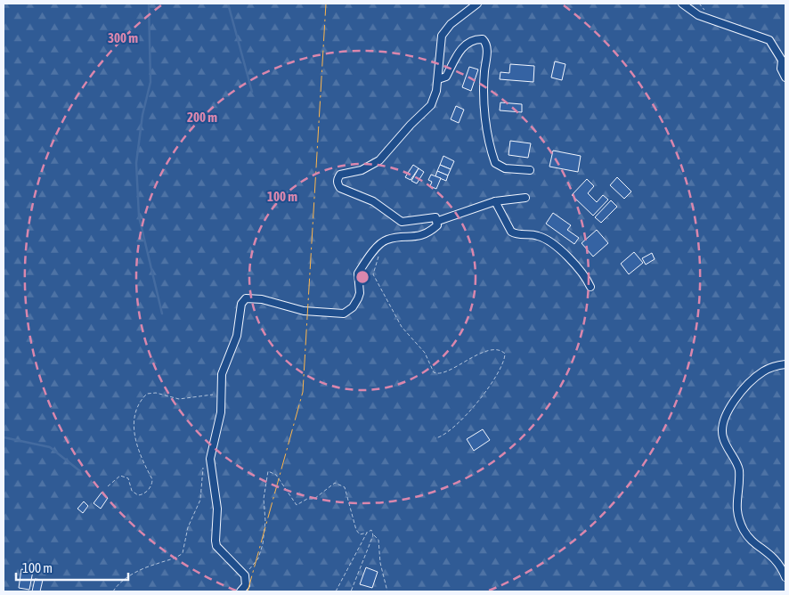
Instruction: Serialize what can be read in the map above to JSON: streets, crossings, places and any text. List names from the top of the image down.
{
  "scale_bar": "100 m",
  "rings": ["300 m", "200 m", "100 m"]
}
